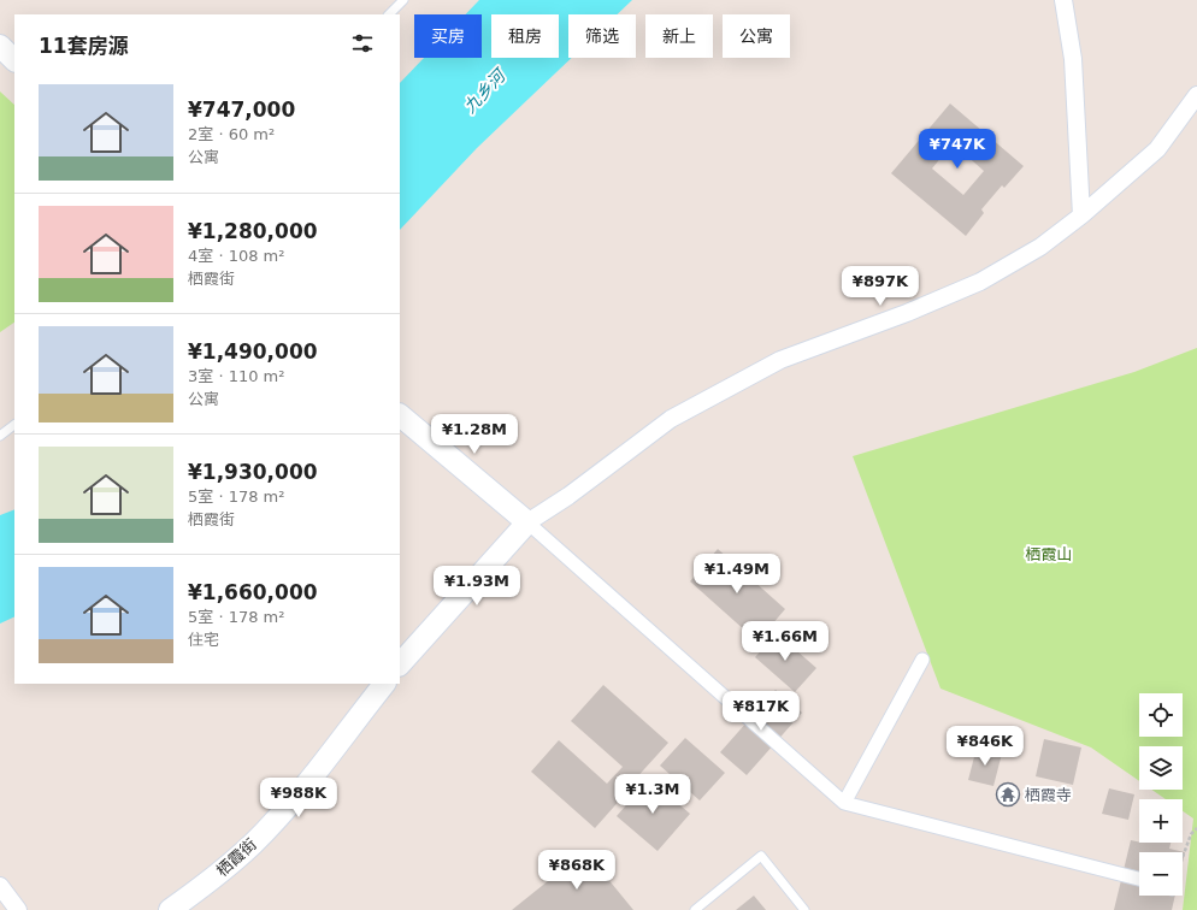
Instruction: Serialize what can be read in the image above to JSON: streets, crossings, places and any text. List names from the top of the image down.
{
  "streets": {
    "street": ["栖霞街"]
  },
  "water": ["九乡河"],
  "parks": ["栖霞山"],
  "places": {
    "temple": ["栖霞寺"]
  },
  "page": {
    "chip": [
      "买房",
      "租房",
      "筛选",
      "新上",
      "公寓"
    ],
    "heading": "11套房源",
    "list": [
      {
        "name": "¥747,000",
        "note": "2室 · 60 m² · 公寓"
      },
      {
        "name": "¥1,280,000",
        "note": "4室 · 108 m² · 栖霞街"
      },
      {
        "name": "¥1,490,000",
        "note": "3室 · 110 m² · 公寓"
      },
      {
        "name": "¥1,930,000",
        "note": "5室 · 178 m² · 栖霞街"
      },
      {
        "name": "¥1,660,000",
        "note": "5室 · 178 m² · 住宅"
      }
    ],
    "price": [
      "¥747K",
      "¥897K",
      "¥1.28M",
      "¥1.49M",
      "¥1.93M",
      "¥1.66M",
      "¥817K",
      "¥846K",
      "¥1.3M",
      "¥988K",
      "¥868K"
    ],
    "map_buttons": ["+", "−"]
  }
}
